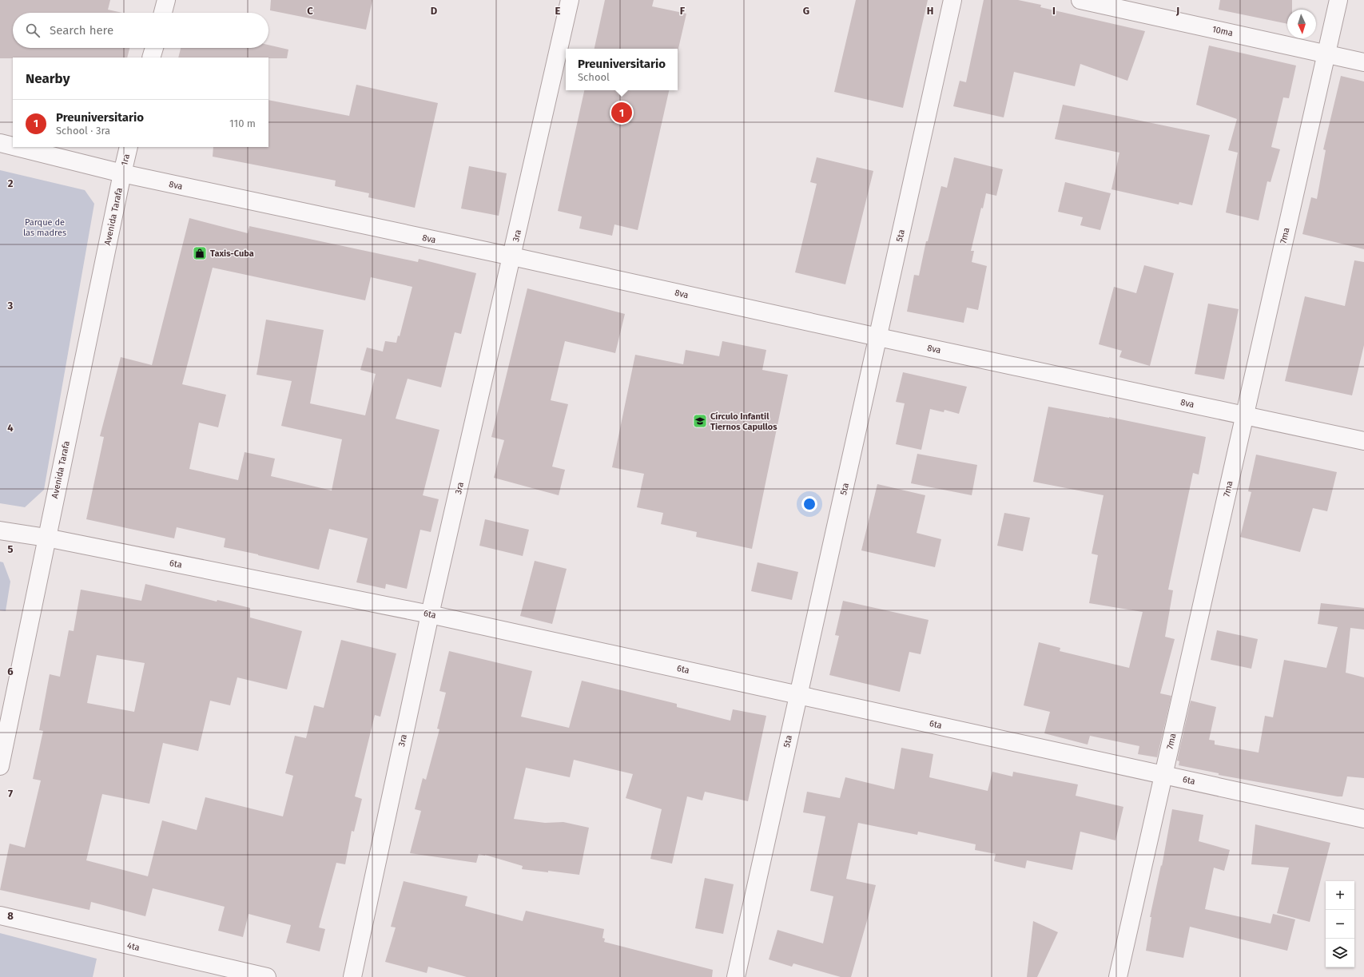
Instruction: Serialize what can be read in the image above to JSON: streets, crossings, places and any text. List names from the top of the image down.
{
  "streets": {
    "street": [
      "10ma",
      "1ra",
      "8va",
      "Avenida Tarafa",
      "3ra",
      "5ta",
      "7ma",
      "6ta",
      "4ta"
    ]
  },
  "crossings": [
    ["10ma", "7ma"],
    ["1ra", "8va"],
    ["1ra", "Avenida Tarafa"],
    ["8va", "Avenida Tarafa"],
    ["8va", "3ra"],
    ["8va", "5ta"],
    ["8va", "7ma"],
    ["Avenida Tarafa", "6ta"],
    ["3ra", "6ta"],
    ["5ta", "6ta"],
    ["7ma", "6ta"]
  ],
  "parks": ["Parque de las madres"],
  "places": {
    "shop": ["Taxis-Cuba"],
    "school or university": ["Círculo Infantil Tiernos Capullos"]
  },
  "north": "bottom",
  "page": {
    "search": "Search here",
    "popup": ["Preuniversitario", "School"],
    "heading": "Nearby",
    "list": [
      {
        "mark": "1",
        "name": "Preuniversitario",
        "note": "School · 3ra",
        "value": "110 m"
      }
    ],
    "pins": "1",
    "map_buttons": ["+", "−"]
  },
  "grid": {
    "columns": [
      "C",
      "D",
      "E",
      "F",
      "G",
      "H",
      "I",
      "J"
    ],
    "rows": [
      "2",
      "3",
      "4",
      "5",
      "6",
      "7",
      "8"
    ]
  }
}
